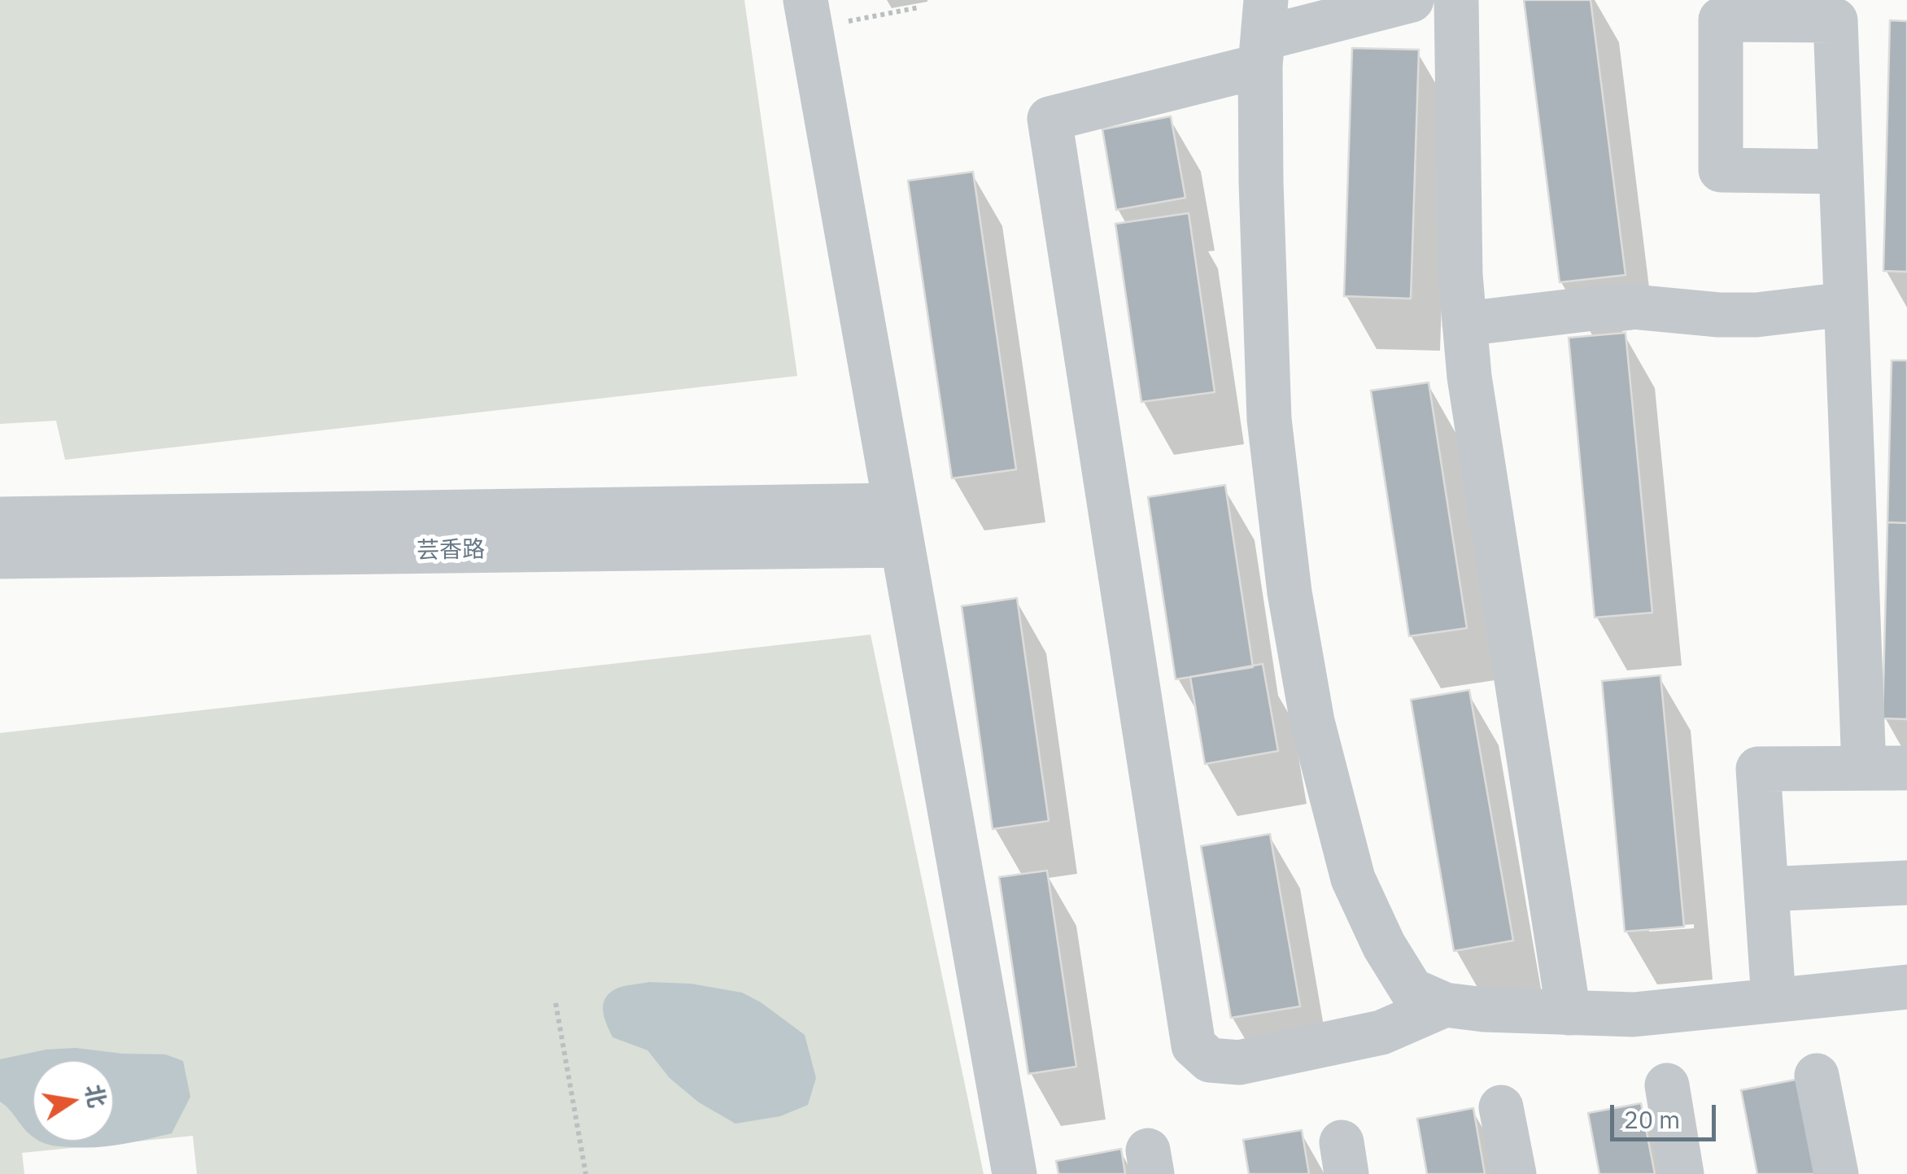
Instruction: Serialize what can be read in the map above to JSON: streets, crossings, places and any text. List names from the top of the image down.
{
  "streets": {
    "street": ["芸香路"]
  },
  "scale_bar": "20 m",
  "north": "right"
}
